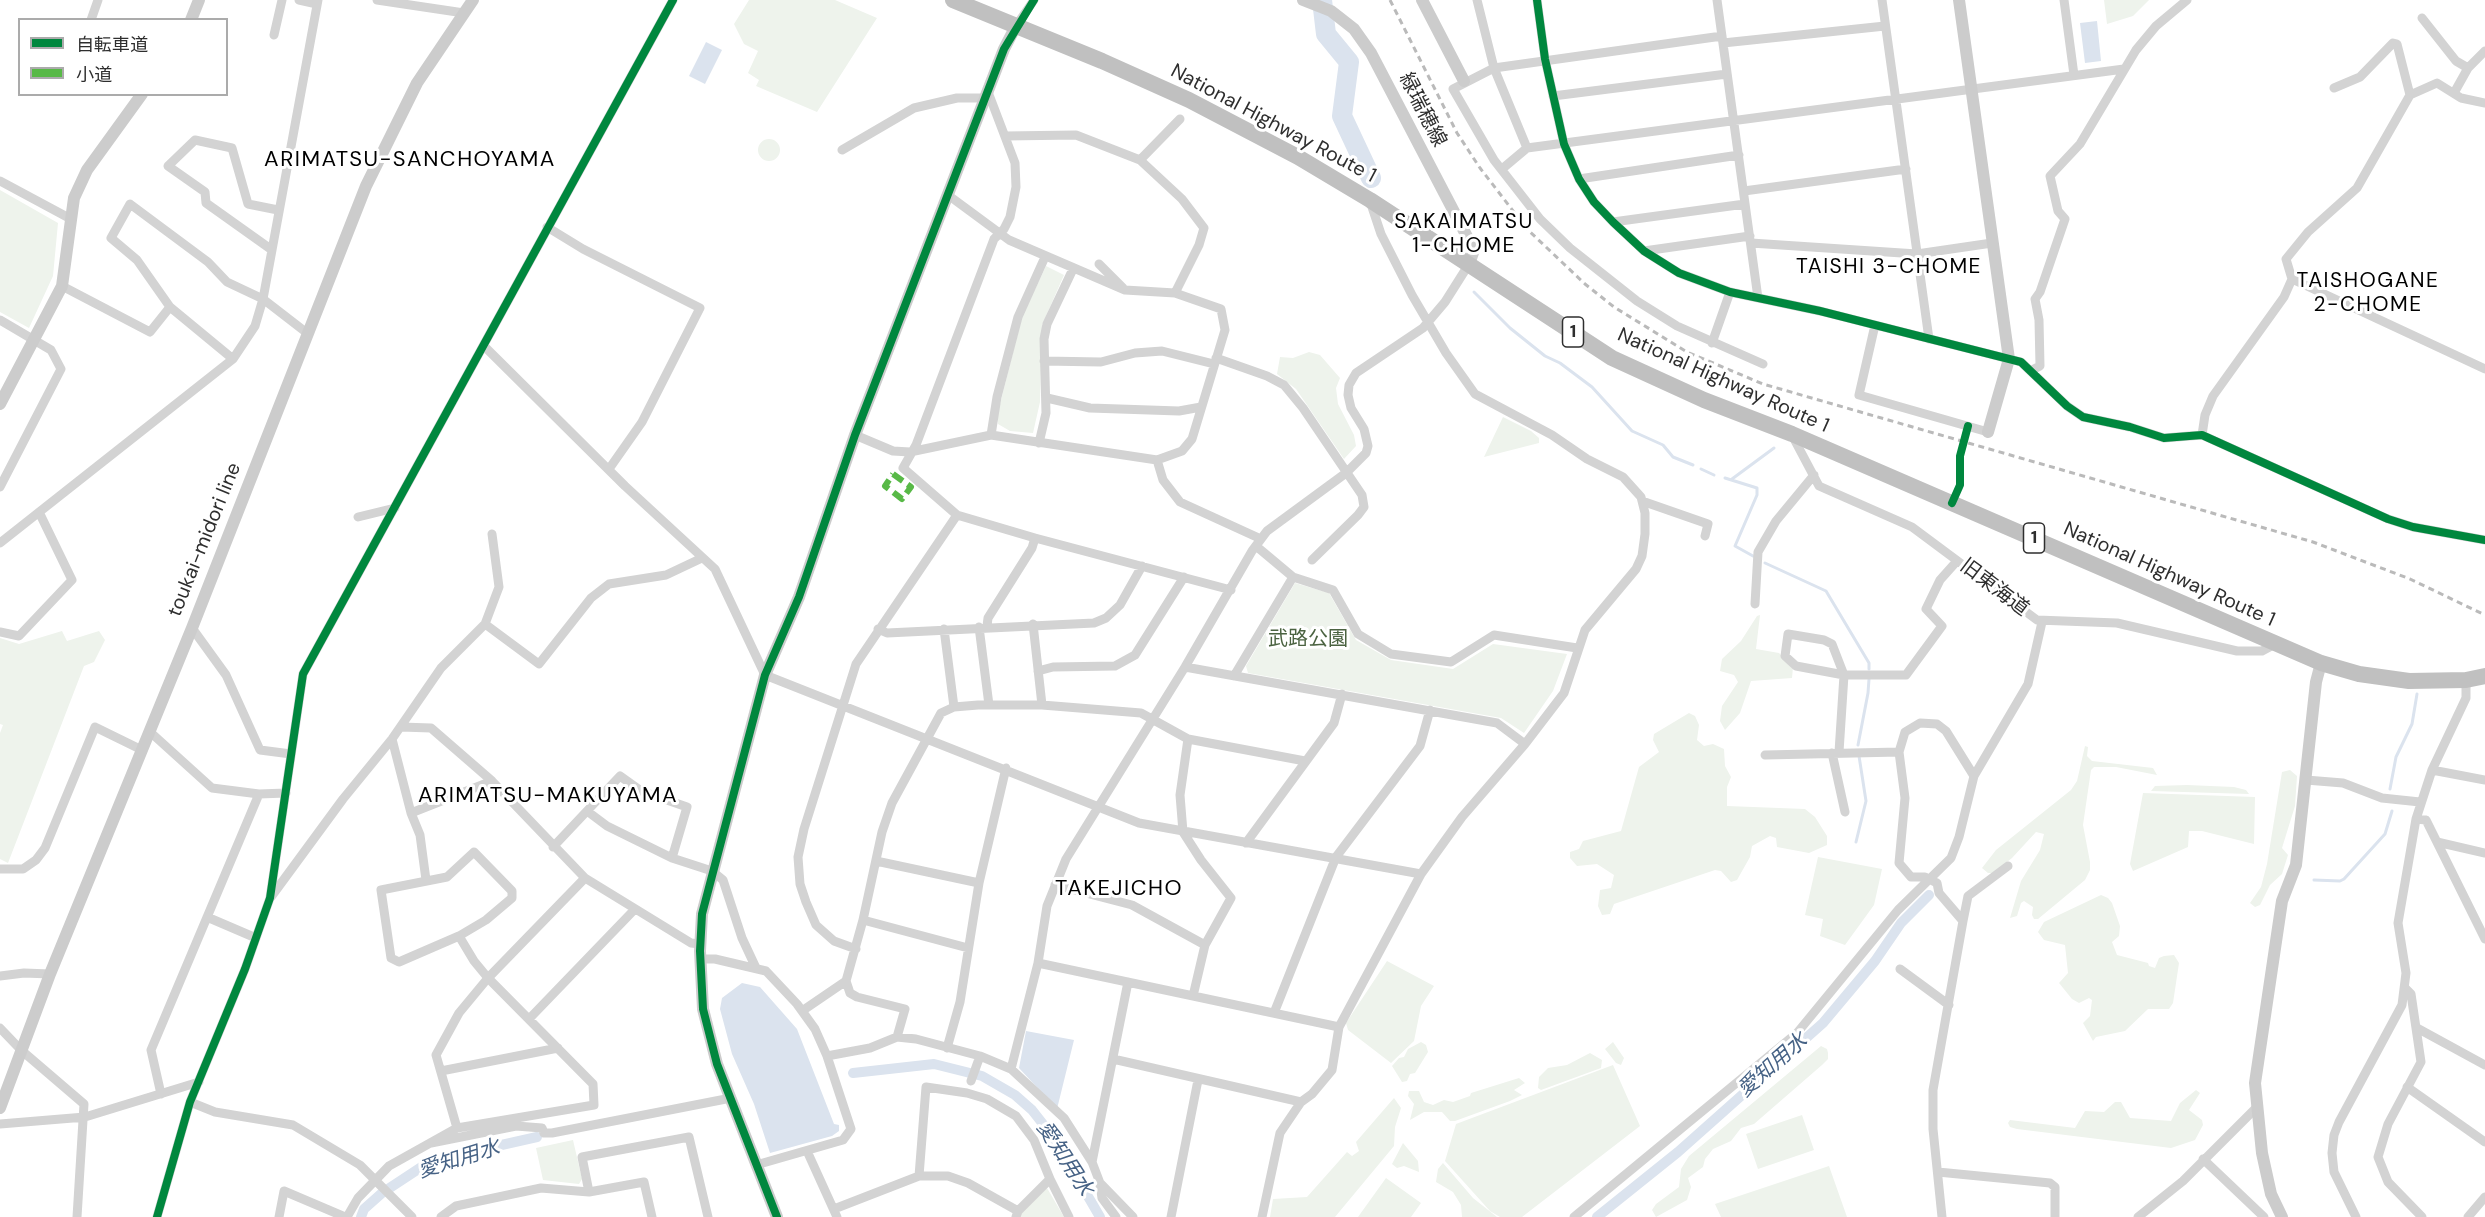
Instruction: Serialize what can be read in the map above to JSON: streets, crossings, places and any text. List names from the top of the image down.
{
  "streets": {
    "highway": ["National Highway Route 1", "1"],
    "street": ["緑瑞穂線", "toukai-midori line", "旧東海道"]
  },
  "crossings": [
    ["緑瑞穂線", "National Highway Route 1"],
    ["National Highway Route 1", "旧東海道"]
  ],
  "districts": [
    "ARIMATSU-SANCHOYAMA",
    "SAKAIMATSU 1-CHOME",
    "TAISHI 3-CHOME",
    "TAISHOGANE 2-CHOME",
    "ARIMATSU-MAKUYAMA",
    "TAKEJICHO"
  ],
  "water": ["愛知用水"],
  "parks": ["武路公園"],
  "legend": ["自転車道", "小道"]
}
